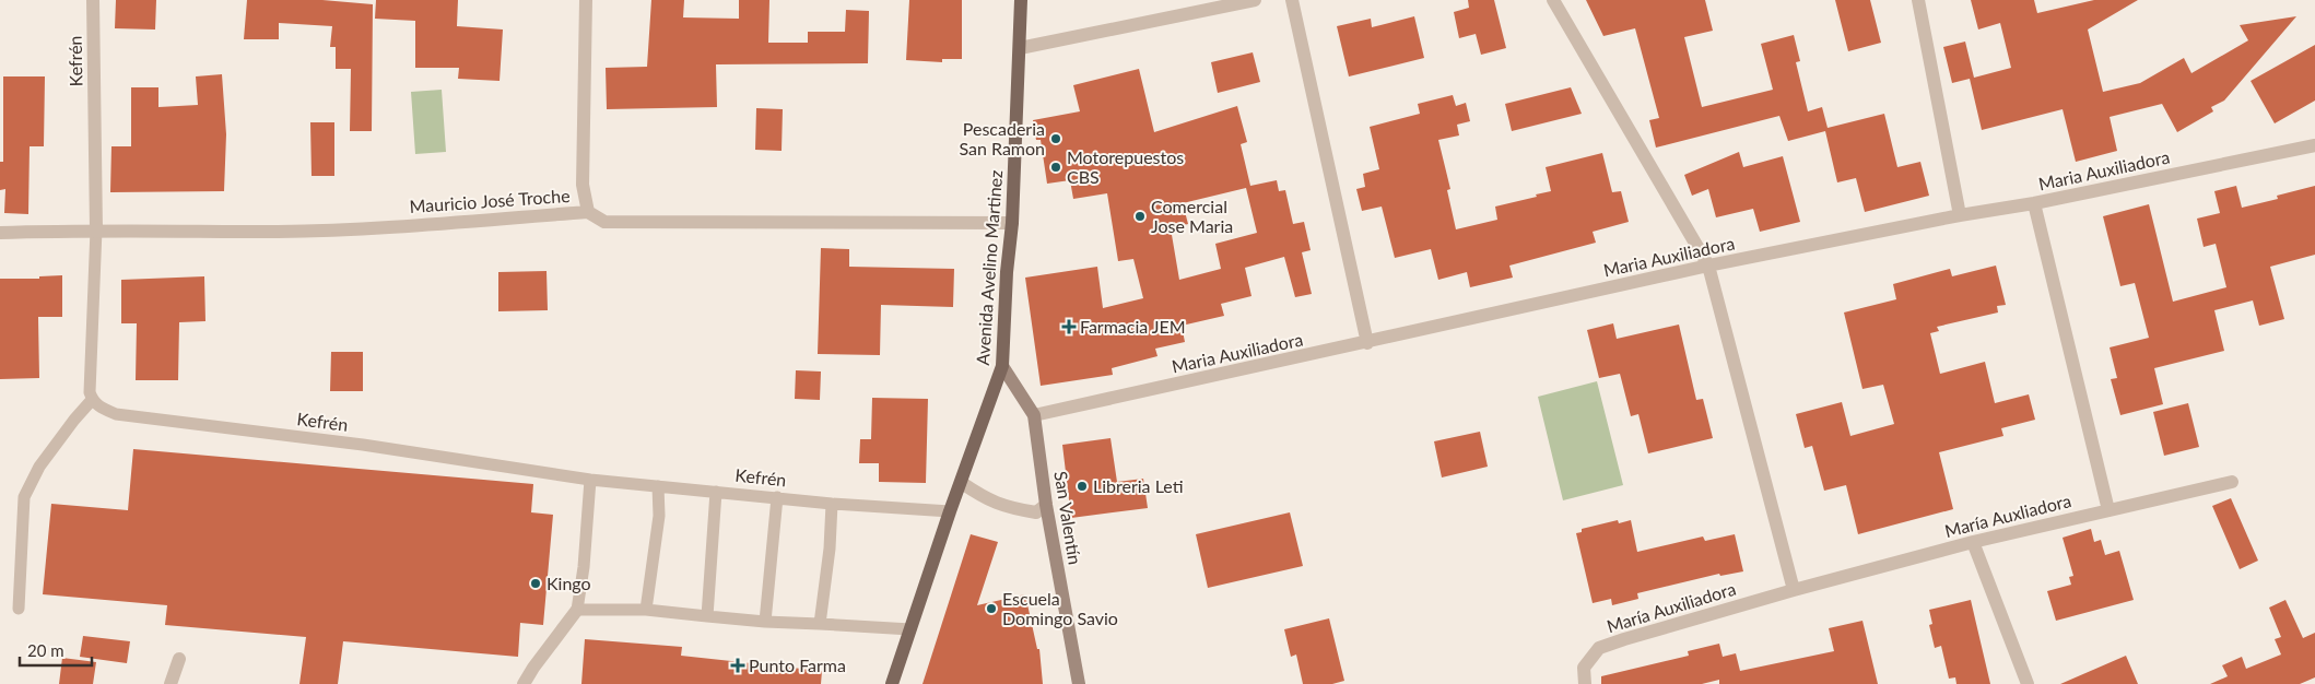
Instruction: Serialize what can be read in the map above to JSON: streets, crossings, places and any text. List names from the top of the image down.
{
  "streets": {
    "main road": ["Avenida Avelino Martinez", "San Valentín"],
    "street": [
      "Kefrén",
      "Maria Auxiliadora",
      "Mauricio José Troche",
      "María Auxliadora",
      "María Auxiliadora"
    ]
  },
  "crossings": [
    ["Kefrén", "Mauricio José Troche"],
    ["Kefrén", "Avenida Avelino Martinez"],
    ["Maria Auxiliadora", "San Valentín"],
    ["Mauricio José Troche", "Avenida Avelino Martinez"],
    ["Avenida Avelino Martinez", "San Valentín"],
    ["María Auxliadora", "María Auxiliadora"]
  ],
  "places": {
    "other": [
      "Pescaderia San Ramon",
      "Motorepuestos CBS",
      "Comercial Jose Maria",
      "Libreria Leti",
      "Kingo",
      "Escuela Domingo Savio"
    ],
    "health": ["Farmacia JEM", "Punto Farma"]
  },
  "scale_bar": "20 m"
}
